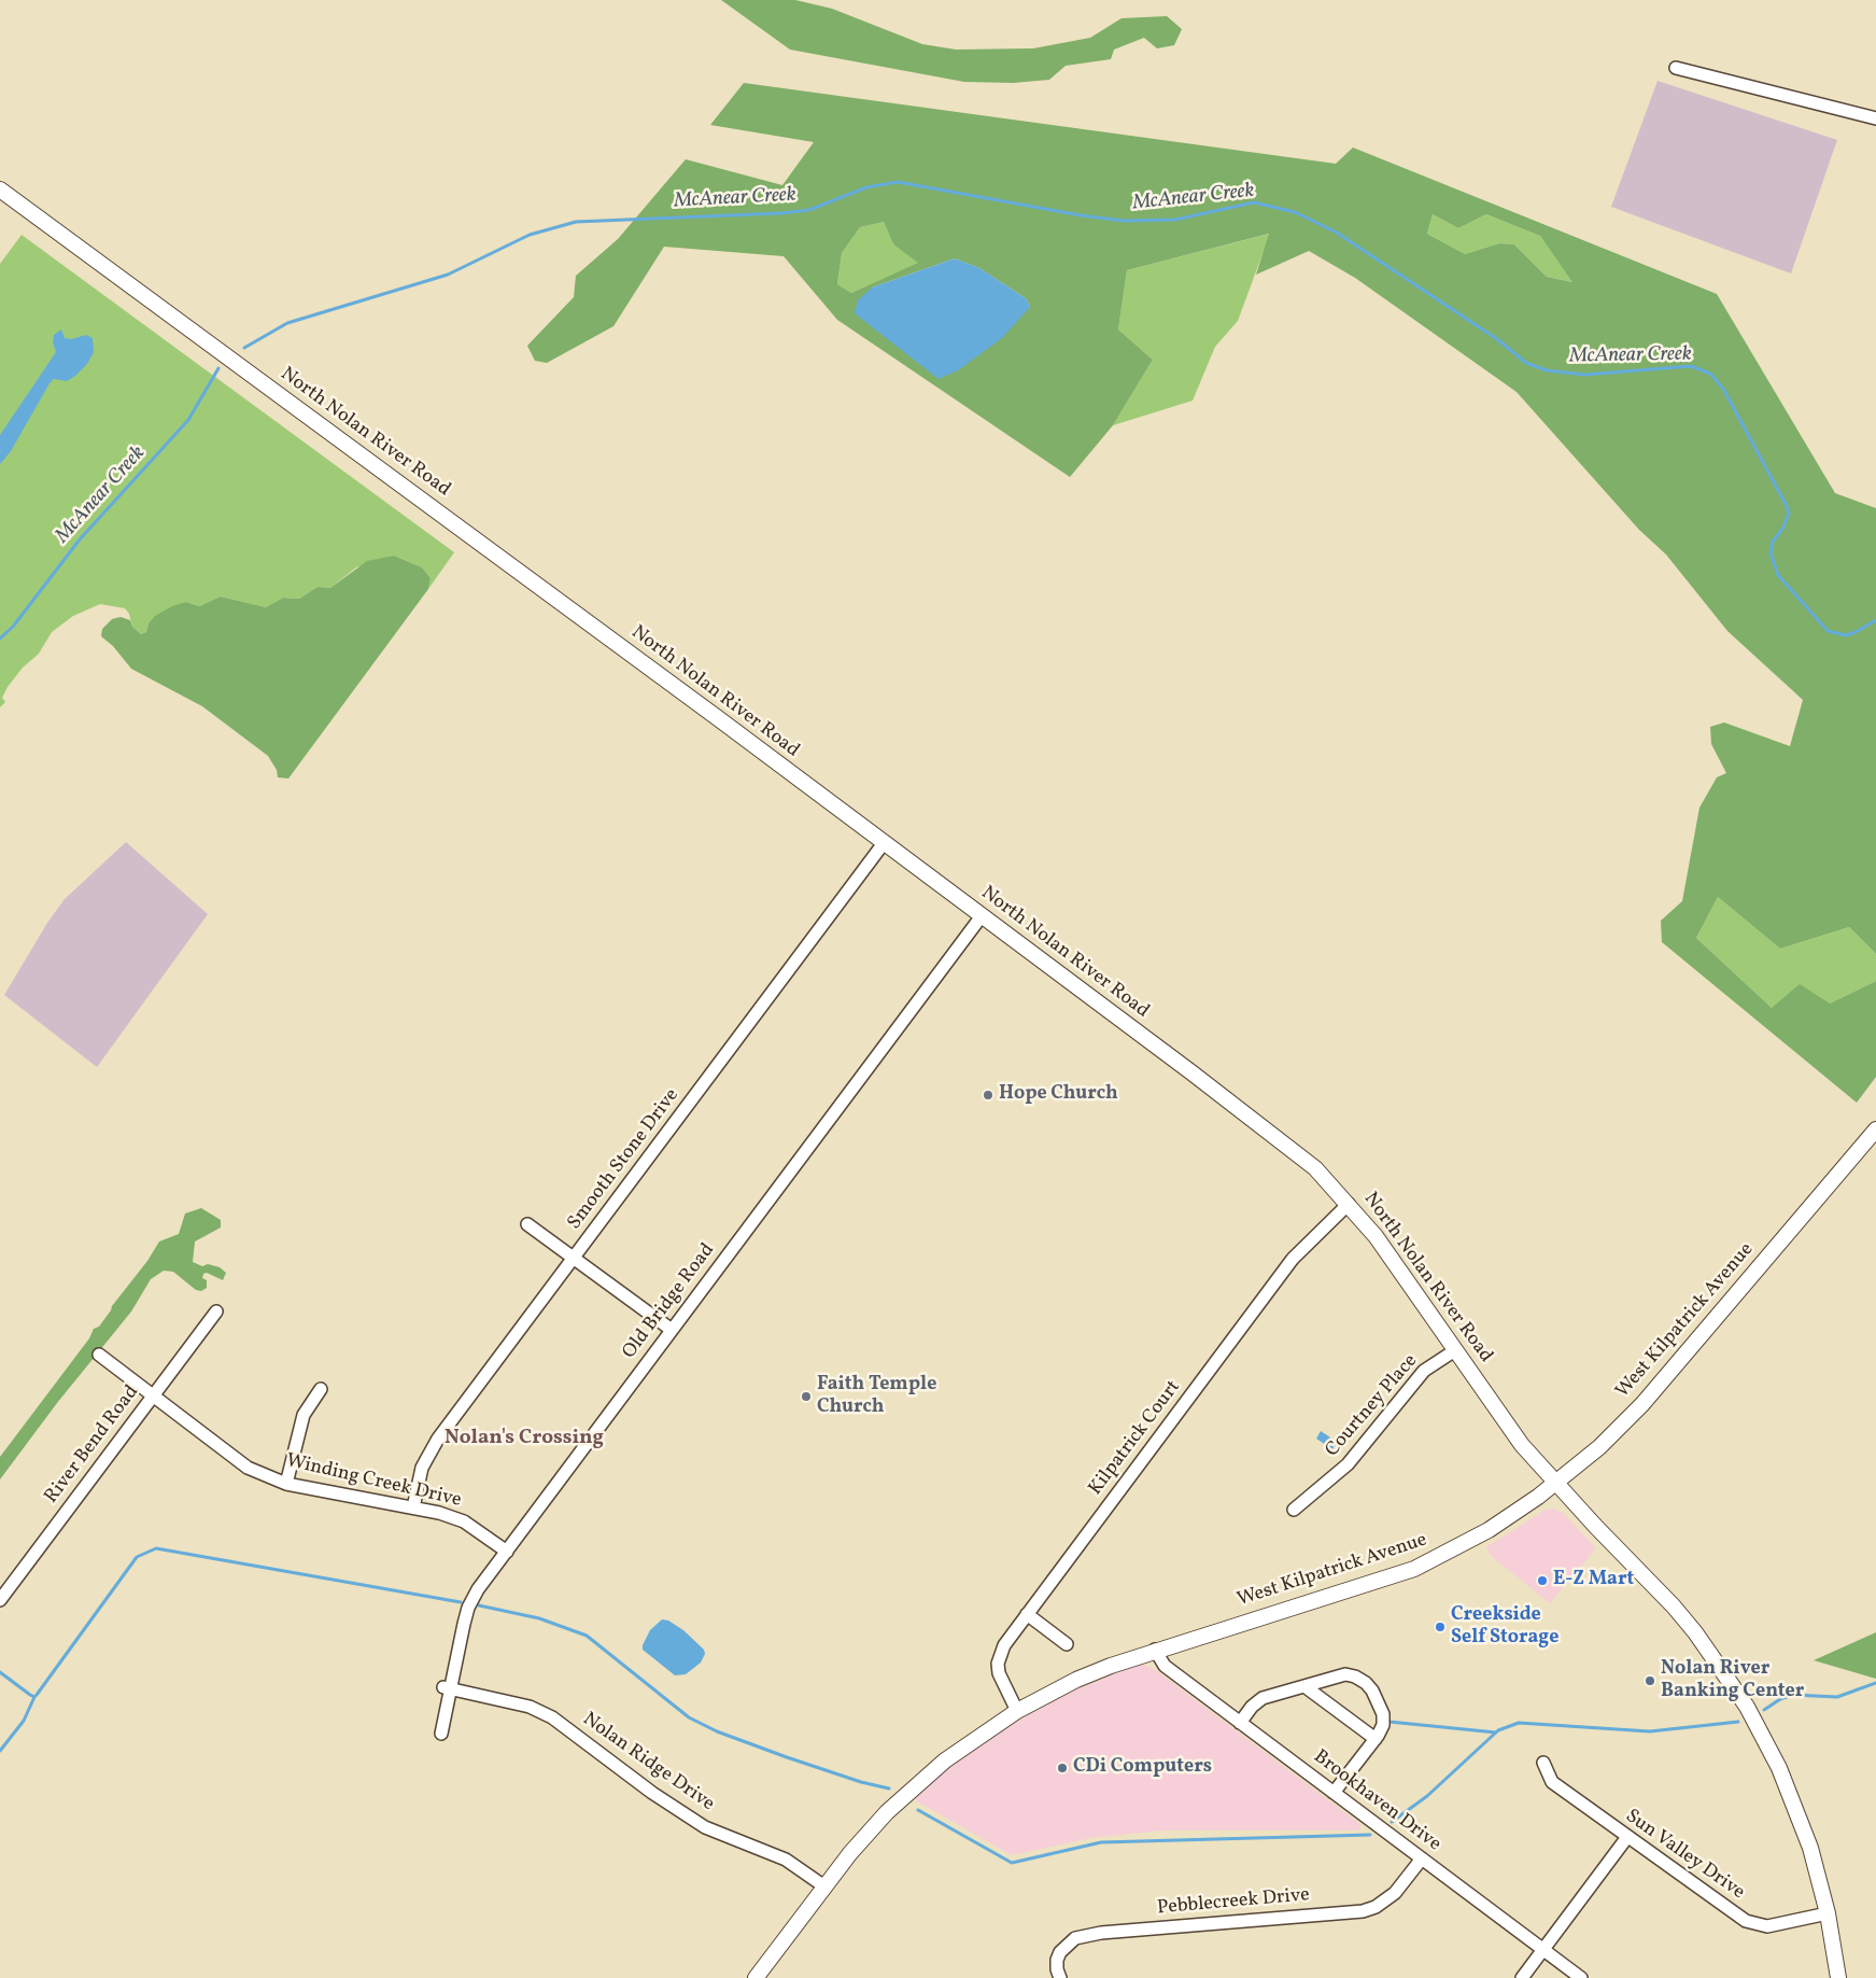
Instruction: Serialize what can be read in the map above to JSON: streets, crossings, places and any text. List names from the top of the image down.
{
  "streets": {
    "main road": ["North Nolan River Road", "West Kilpatrick Avenue"],
    "street": [
      "Smooth Stone Drive",
      "Old Bridge Road",
      "Courtney Place",
      "Kilpatrick Court",
      "River Bend Road",
      "Winding Creek Drive",
      "Nolan Ridge Drive",
      "Brookhaven Drive",
      "Sun Valley Drive",
      "Pebblecreek Drive"
    ]
  },
  "crossings": [
    ["North Nolan River Road", "Smooth Stone Drive"],
    ["North Nolan River Road", "Old Bridge Road"],
    ["North Nolan River Road", "West Kilpatrick Avenue"],
    ["North Nolan River Road", "Courtney Place"],
    ["North Nolan River Road", "Kilpatrick Court"],
    ["North Nolan River Road", "Sun Valley Drive"],
    ["Smooth Stone Drive", "Winding Creek Drive"],
    ["Old Bridge Road", "Winding Creek Drive"],
    ["Old Bridge Road", "Nolan Ridge Drive"],
    ["West Kilpatrick Avenue", "Kilpatrick Court"],
    ["West Kilpatrick Avenue", "Nolan Ridge Drive"],
    ["West Kilpatrick Avenue", "Brookhaven Drive"],
    ["River Bend Road", "Winding Creek Drive"],
    ["Brookhaven Drive", "Pebblecreek Drive"]
  ],
  "districts": ["Nolan's Crossing"],
  "water": ["McAnear Creek"],
  "places": [
    "Hope Church",
    "Faith Temple Church",
    "E-Z Mart",
    "Creekside Self Storage",
    "Nolan River Banking Center",
    "CDi Computers"
  ]
}
